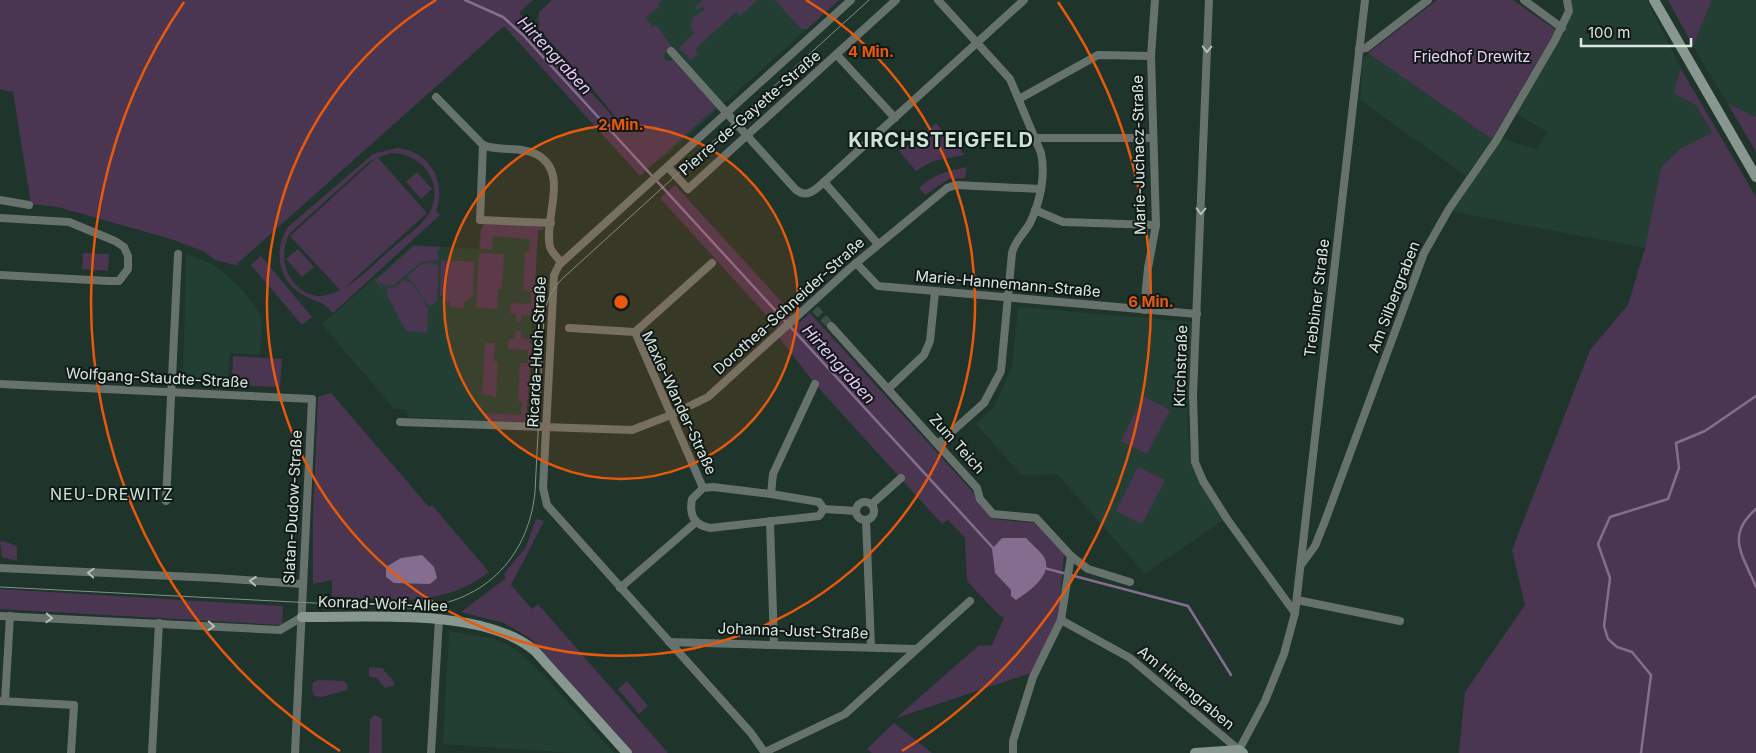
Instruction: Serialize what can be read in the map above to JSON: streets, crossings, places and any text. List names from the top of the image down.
{
  "streets": {
    "street": [
      "Pierre-de-Gayette-Straße",
      "Marie-Juchacz-Straße",
      "Marie-Hannemann-Straße",
      "Am Silbergraben",
      "Trebbiner Straße",
      "Dorothea-Schneider-Straße",
      "Ricarda-Huch-Straße",
      "Kirchstraße",
      "Wolfgang-Staudte-Straße",
      "Maxie-Wander-Straße",
      "Zum Teich",
      "Slatan-Dudow-Straße",
      "Konrad-Wolf-Allee",
      "Johanna-Just-Straße",
      "Am Hirtengraben"
    ]
  },
  "crossings": [
    ["Pierre-de-Gayette-Straße", "Ricarda-Huch-Straße"],
    ["Marie-Juchacz-Straße", "Marie-Hannemann-Straße"],
    ["Marie-Hannemann-Straße", "Dorothea-Schneider-Straße"],
    ["Marie-Hannemann-Straße", "Kirchstraße"],
    ["Am Silbergraben", "Trebbiner Straße"],
    ["Trebbiner Straße", "Kirchstraße"],
    ["Trebbiner Straße", "Am Hirtengraben"],
    ["Dorothea-Schneider-Straße", "Ricarda-Huch-Straße"],
    ["Dorothea-Schneider-Straße", "Maxie-Wander-Straße"],
    ["Ricarda-Huch-Straße", "Johanna-Just-Straße"],
    ["Wolfgang-Staudte-Straße", "Slatan-Dudow-Straße"],
    ["Slatan-Dudow-Straße", "Konrad-Wolf-Allee"]
  ],
  "one_way": ["Kirchstraße"],
  "districts": ["KIRCHSTEIGFELD", "NEU-DREWITZ"],
  "water": ["Hirtengraben"],
  "parks": ["Friedhof Drewitz"],
  "scale_bar": "100 m",
  "rings": ["4 Min.", "2 Min.", "6 Min."]
}
